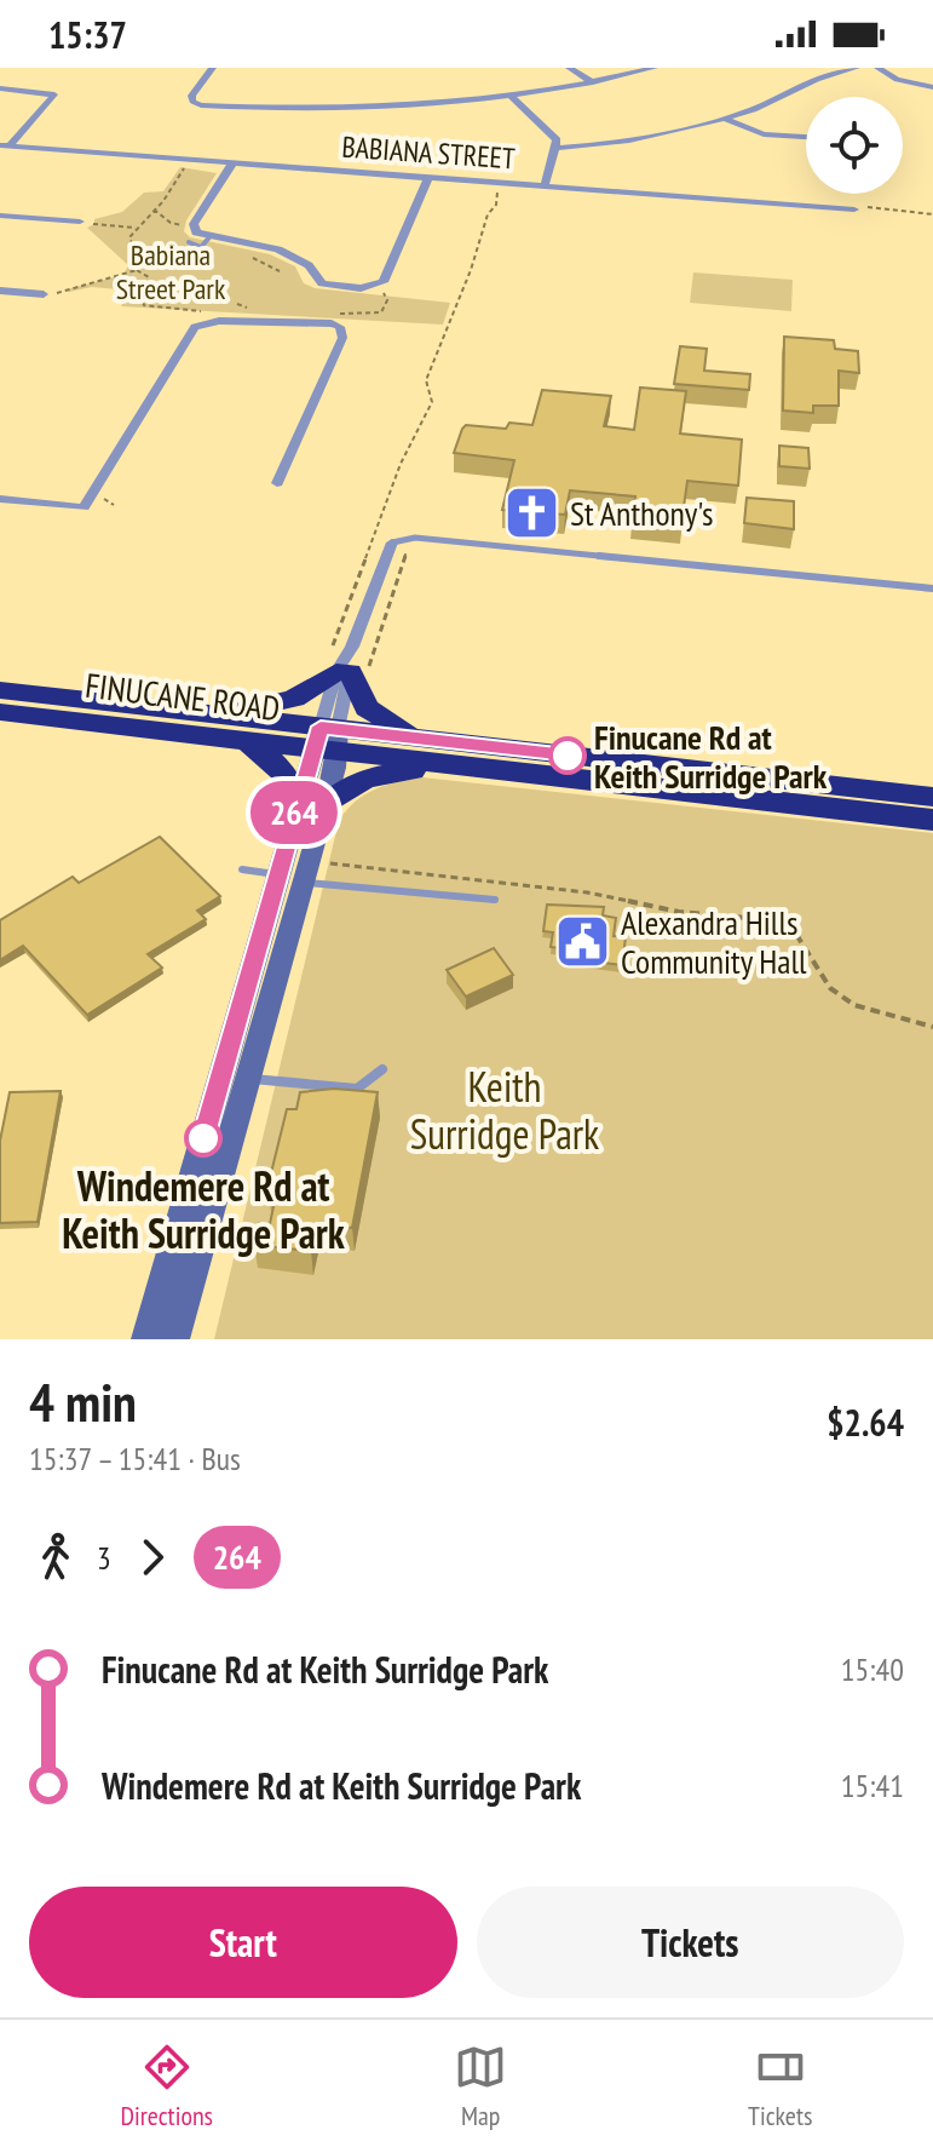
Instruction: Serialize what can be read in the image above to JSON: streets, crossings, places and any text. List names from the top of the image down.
{
  "streets": {
    "highway": ["FINUCANE ROAD"],
    "street": ["BABIANA STREET"]
  },
  "parks": ["Babiana Street Park", "Keith Surridge Park"],
  "places": {
    "church": ["St Anthony's"],
    "other": ["Finucane Rd at Keith Surridge Park", "Windemere Rd at Keith Surridge Park"],
    "public building": ["Alexandra Hills Community Hall"]
  },
  "lines": ["bus line 264"],
  "page": {
    "status": "15:37",
    "on_map": "264",
    "heading": ["4 min", "15:37 – 15:41 · Bus", "$2.64"],
    "legs": ["3", "264"],
    "list": [
      {
        "name": "Finucane Rd at Keith Surridge Park",
        "value": "15:40"
      },
      {
        "name": "Windemere Rd at Keith Surridge Park",
        "value": "15:41"
      }
    ],
    "buttons": ["Start", "Tickets"],
    "tabs": ["Directions", "Map", "Tickets"]
  }
}
